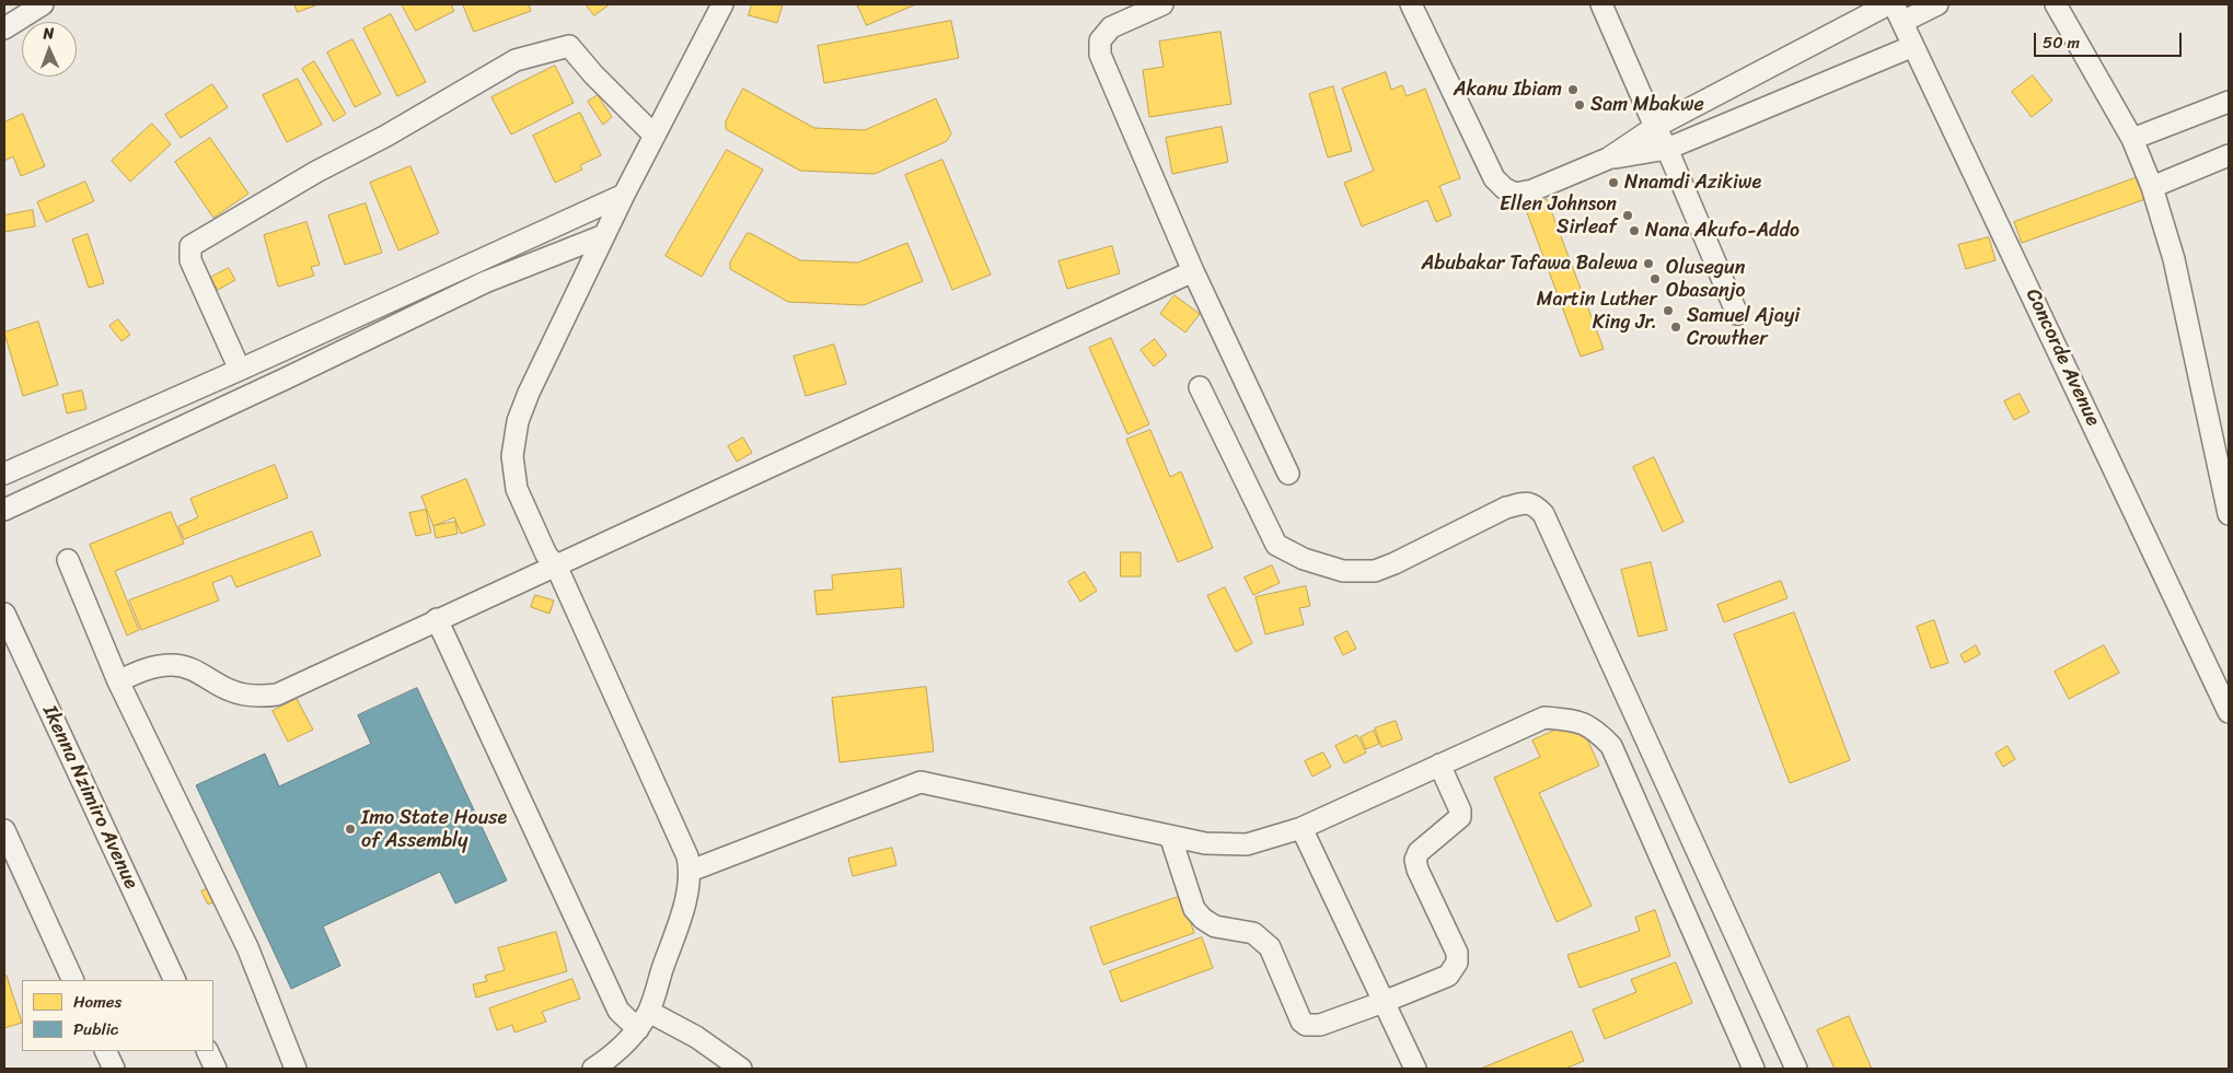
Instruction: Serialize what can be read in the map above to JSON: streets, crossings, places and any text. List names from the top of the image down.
{
  "streets": {
    "street": ["Concorde Avenue", "Ikenna Nzimiro Avenue"]
  },
  "places": [
    "Akanu Ibiam",
    "Sam Mbakwe",
    "Nnamdi Azikiwe",
    "Ellen Johnson Sirleaf",
    "Nana Akufo-Addo",
    "Abubakar Tafawa Balewa",
    "Olusegun Obasanjo",
    "Martin Luther King Jr.",
    "Samuel Ajayi Crowther",
    "Imo State House of Assembly"
  ],
  "legend": ["Homes", "Public"],
  "scale_bar": "50 m",
  "north": "top"
}
